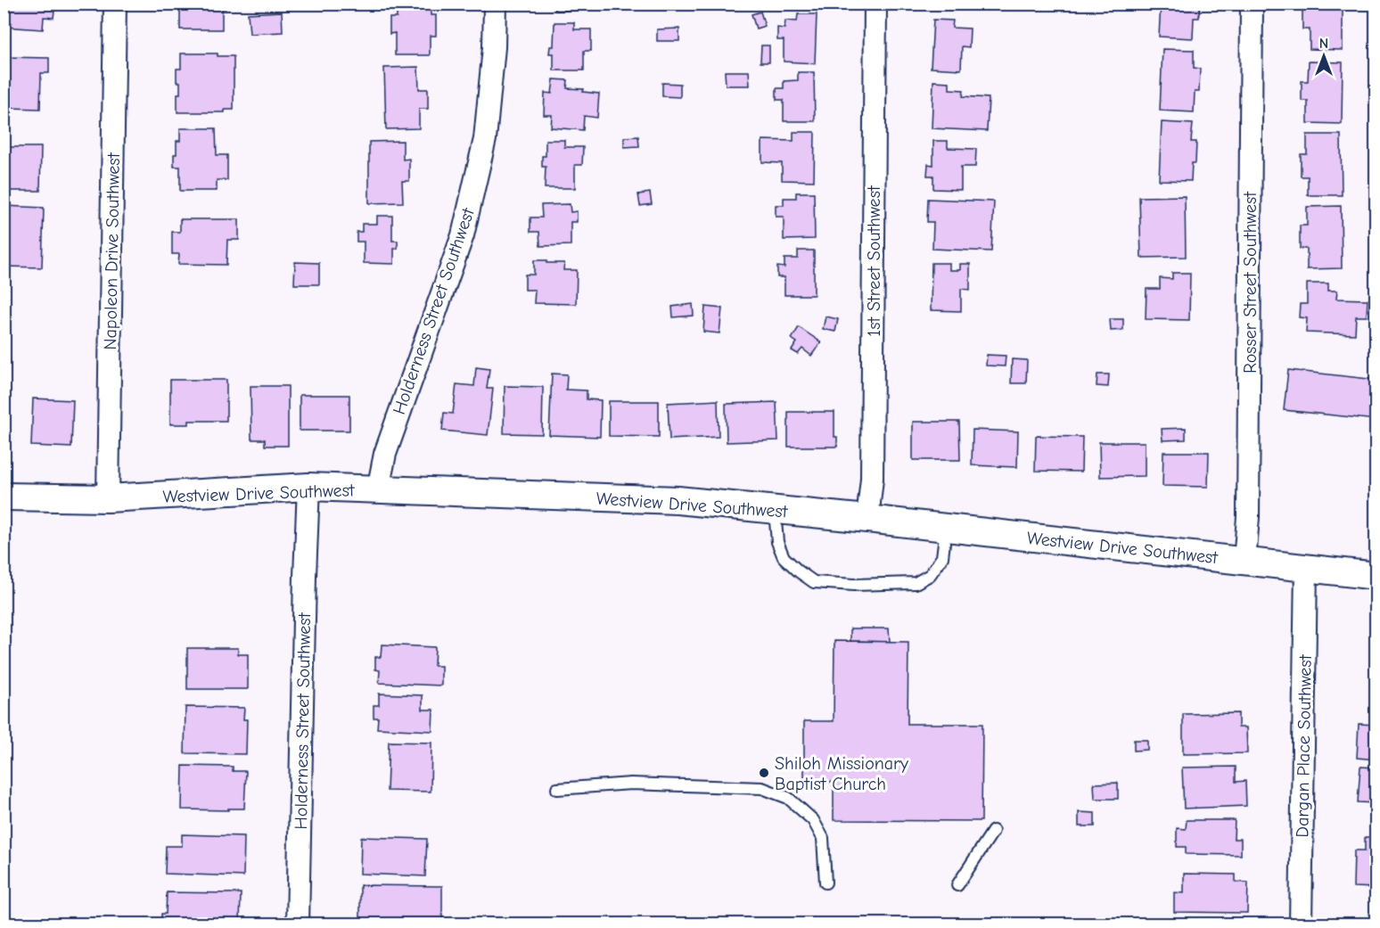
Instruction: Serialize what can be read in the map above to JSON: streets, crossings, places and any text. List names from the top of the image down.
{
  "streets": {
    "street": [
      "Napoleon Drive Southwest",
      "1st Street Southwest",
      "Rosser Street Southwest",
      "Holderness Street Southwest",
      "Westview Drive Southwest",
      "Dargan Place Southwest"
    ]
  },
  "crossings": [
    ["Napoleon Drive Southwest", "Westview Drive Southwest"],
    ["1st Street Southwest", "Westview Drive Southwest"],
    ["Rosser Street Southwest", "Westview Drive Southwest"],
    ["Holderness Street Southwest", "Westview Drive Southwest"],
    ["Westview Drive Southwest", "Dargan Place Southwest"]
  ],
  "places": ["Shiloh Missionary Baptist Church"],
  "north": "top"
}
